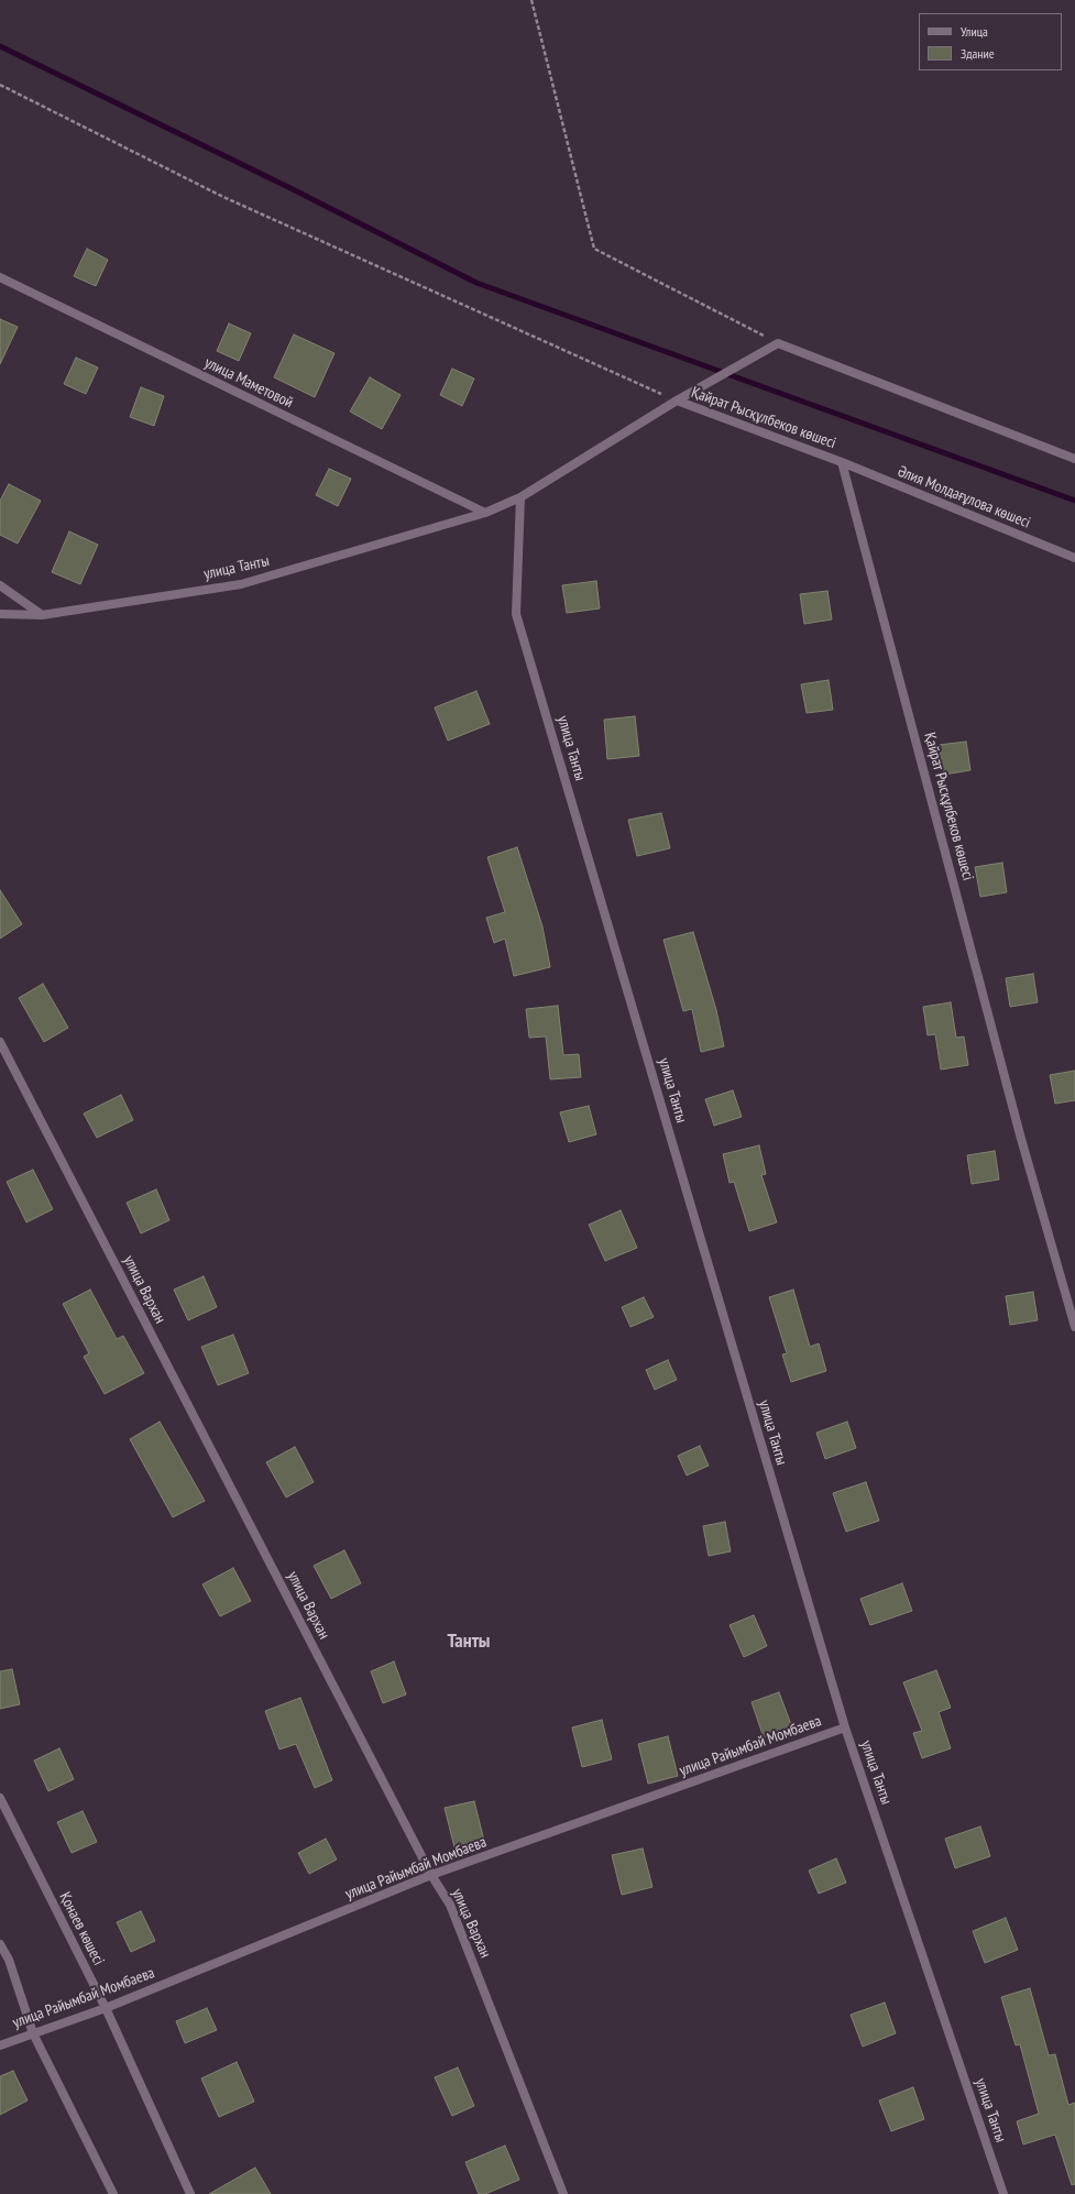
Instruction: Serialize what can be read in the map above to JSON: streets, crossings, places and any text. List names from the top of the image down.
{
  "streets": {
    "street": [
      "улица Маметовой",
      "Қайрат Рысқұлбеков көшесі",
      "Әлия Молдағұлова көшесі",
      "улица Танты",
      "улица Вархан",
      "улица Райымбай Момбаева",
      "Қонаев көшесі"
    ]
  },
  "crossings": [
    ["улица Маметовой", "улица Танты"],
    ["Қайрат Рысқұлбеков көшесі", "Әлия Молдағұлова көшесі"],
    ["улица Танты", "улица Райымбай Момбаева"],
    ["улица Вархан", "улица Райымбай Момбаева"],
    ["улица Райымбай Момбаева", "Қонаев көшесі"]
  ],
  "districts": ["Танты"],
  "legend": ["Улица", "Здание"]
}
